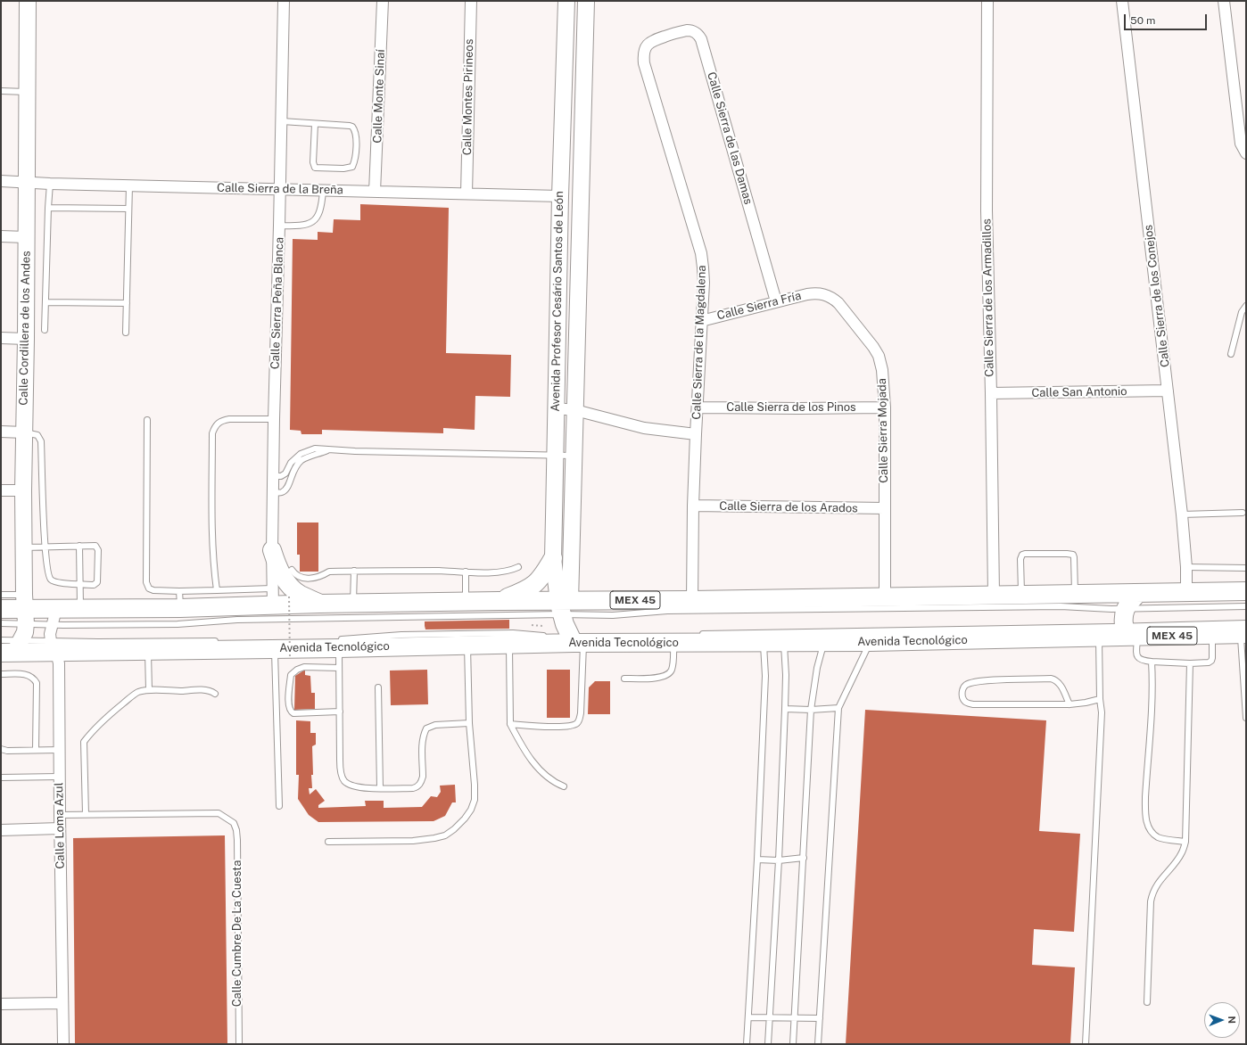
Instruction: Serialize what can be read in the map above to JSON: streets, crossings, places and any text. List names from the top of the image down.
{
  "streets": {
    "main road": ["MEX 45", "Avenida Tecnológico"],
    "street": [
      "Calle Monte Sinaí",
      "Calle Montes Pirineos",
      "Calle Sierra de las Damas",
      "Calle Sierra de la Breña",
      "Calle Sierra de los Conejos",
      "Calle Sierra de los Armadillos",
      "Avenida Profesor Cesário Santos de León",
      "Calle Sierra Peña Blanca",
      "Calle Sierra Fría",
      "Calle Cordillera de los Andes",
      "Calle Sierra de la Magdalena",
      "Calle San Antonio",
      "Calle Sierra de los Pinos",
      "Calle Sierra Mojada",
      "Calle Sierra de los Arados",
      "Calle Loma Azul"
    ],
    "lane": ["Calle Cumbre De La Cuesta"]
  },
  "crossings": [
    ["Calle Monte Sinaí", "Calle Sierra de la Breña"],
    ["Calle Montes Pirineos", "Calle Sierra de la Breña"],
    ["Calle Sierra de las Damas", "Calle Sierra Fría"],
    ["Calle Sierra de las Damas", "Calle Sierra de la Magdalena"],
    ["Calle Sierra de la Breña", "Avenida Profesor Cesário Santos de León"],
    ["Calle Sierra de la Breña", "Calle Sierra Peña Blanca"],
    ["Calle Sierra de la Breña", "Calle Cordillera de los Andes"],
    ["Calle Sierra de los Conejos", "Calle San Antonio"],
    ["Calle Sierra de los Conejos", "MEX 45"],
    ["Calle Sierra de los Armadillos", "Calle San Antonio"],
    ["Calle Sierra de los Armadillos", "MEX 45"],
    ["Avenida Profesor Cesário Santos de León", "MEX 45"],
    ["Calle Sierra Peña Blanca", "MEX 45"],
    ["Calle Sierra Fría", "Calle Sierra de la Magdalena"],
    ["Calle Sierra Fría", "Calle Sierra Mojada"],
    ["Calle Cordillera de los Andes", "MEX 45"],
    ["Calle Cordillera de los Andes", "Avenida Tecnológico"],
    ["Calle Sierra de la Magdalena", "Calle Sierra de los Pinos"],
    ["Calle Sierra de la Magdalena", "Calle Sierra de los Arados"],
    ["Calle Sierra de la Magdalena", "MEX 45"],
    ["Calle Sierra de los Pinos", "Calle Sierra Mojada"],
    ["Calle Sierra Mojada", "Calle Sierra de los Arados"],
    ["Calle Sierra Mojada", "MEX 45"],
    ["MEX 45", "Calle Loma Azul"],
    ["Avenida Tecnológico", "Calle Loma Azul"]
  ],
  "scale_bar": "50 m",
  "north": "right"
}
